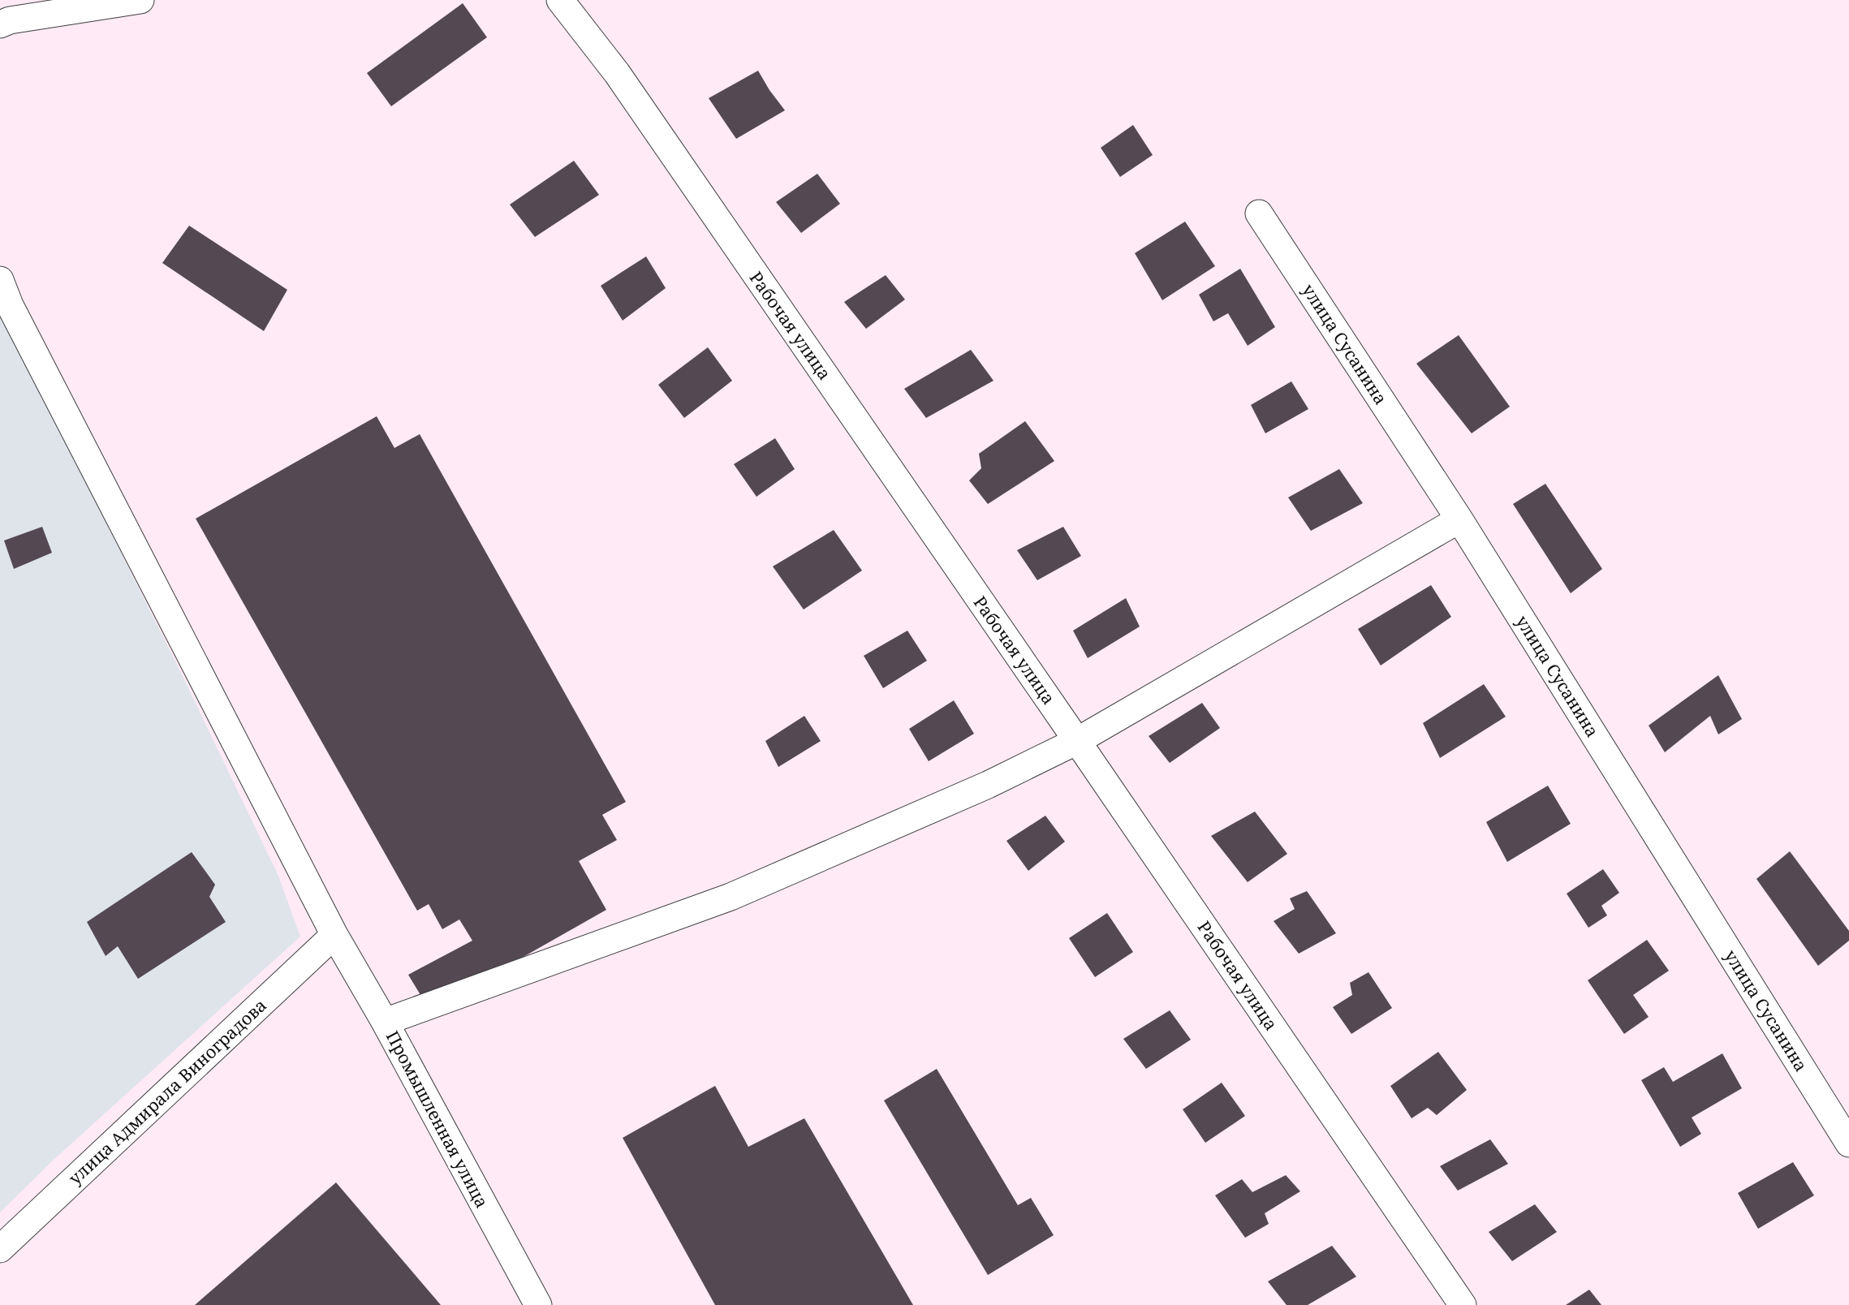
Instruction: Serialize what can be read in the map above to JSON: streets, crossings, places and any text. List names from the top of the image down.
{
  "streets": {
    "street": [
      "Рабочая улица",
      "улица Сусанина",
      "улица Адмирала Виноградова",
      "Промышленная улица"
    ]
  },
  "crossings": [
    ["улица Адмирала Виноградова", "Промышленная улица"]
  ]
}
